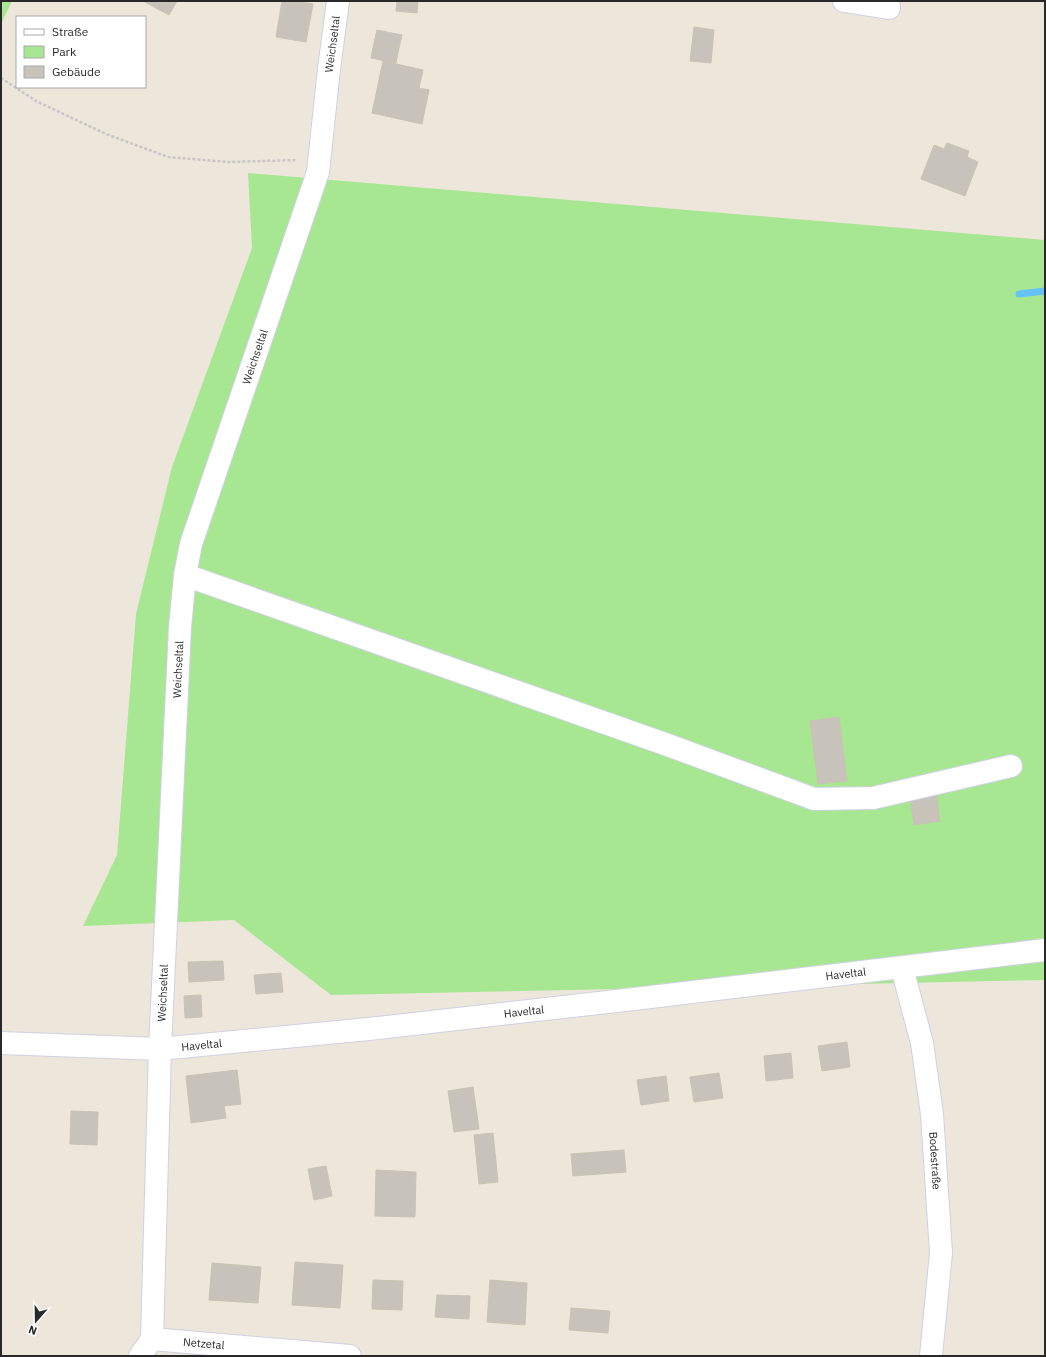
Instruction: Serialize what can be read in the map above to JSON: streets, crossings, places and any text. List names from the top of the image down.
{
  "streets": {
    "street": [
      "Weichseltal",
      "Haveltal",
      "Bodestraße",
      "Netzetal"
    ]
  },
  "crossings": [
    ["Weichseltal", "Haveltal"],
    ["Weichseltal", "Netzetal"],
    ["Haveltal", "Bodestraße"]
  ],
  "legend": ["Straße", "Park", "Gebäude"],
  "north": "bottom"
}
